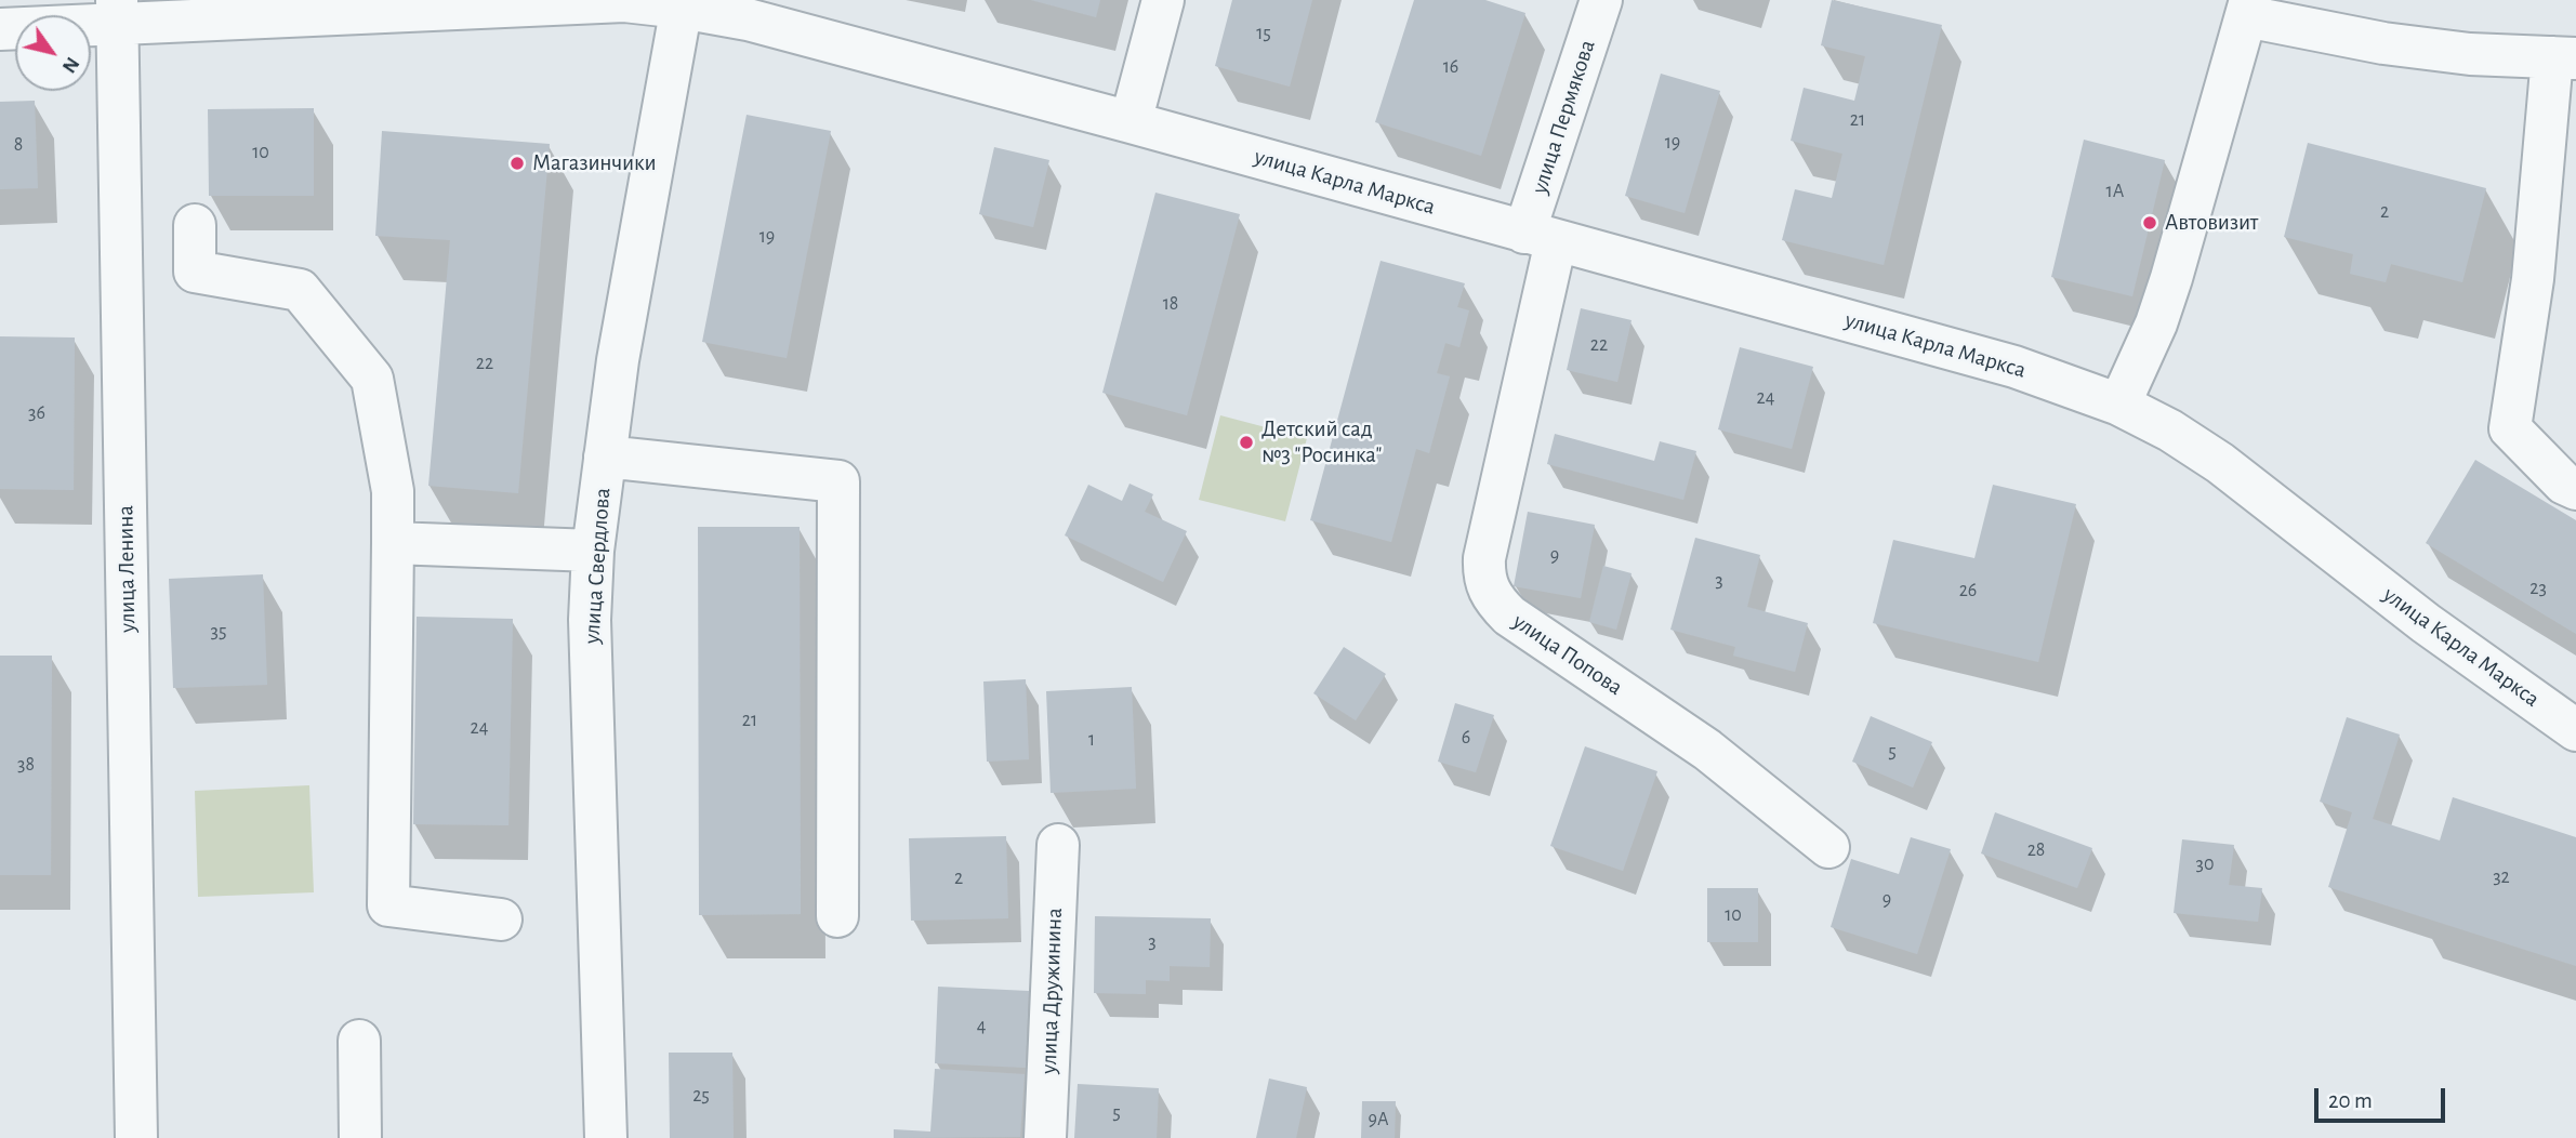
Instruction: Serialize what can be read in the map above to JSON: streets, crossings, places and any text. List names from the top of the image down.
{
  "streets": {
    "street": [
      "улица Пермякова",
      "улица Карла Маркса",
      "улица Свердлова",
      "улица Ленина",
      "улица Попова",
      "улица Дружинина"
    ]
  },
  "crossings": [
    ["улица Пермякова", "улица Карла Маркса"],
    ["улица Пермякова", "улица Попова"],
    ["улица Карла Маркса", "улица Свердлова"],
    ["улица Карла Маркса", "улица Ленина"],
    ["улица Карла Маркса", "улица Попова"]
  ],
  "places": ["Магазинчики", "Автовизит", "Детский сад №3 \"Росинка\""],
  "house_numbers": [
    "15",
    "16",
    "21",
    "19",
    "8",
    "10",
    "1А",
    "2",
    "19",
    "18",
    "22",
    "22",
    "24",
    "36",
    "9",
    "3",
    "23",
    "26",
    "35",
    "21",
    "24",
    "6",
    "1",
    "5",
    "38",
    "28",
    "30",
    "32",
    "2",
    "9",
    "10",
    "3",
    "4",
    "25",
    "5",
    "9А"
  ],
  "scale_bar": "20 m",
  "north": "bottom right"
}
